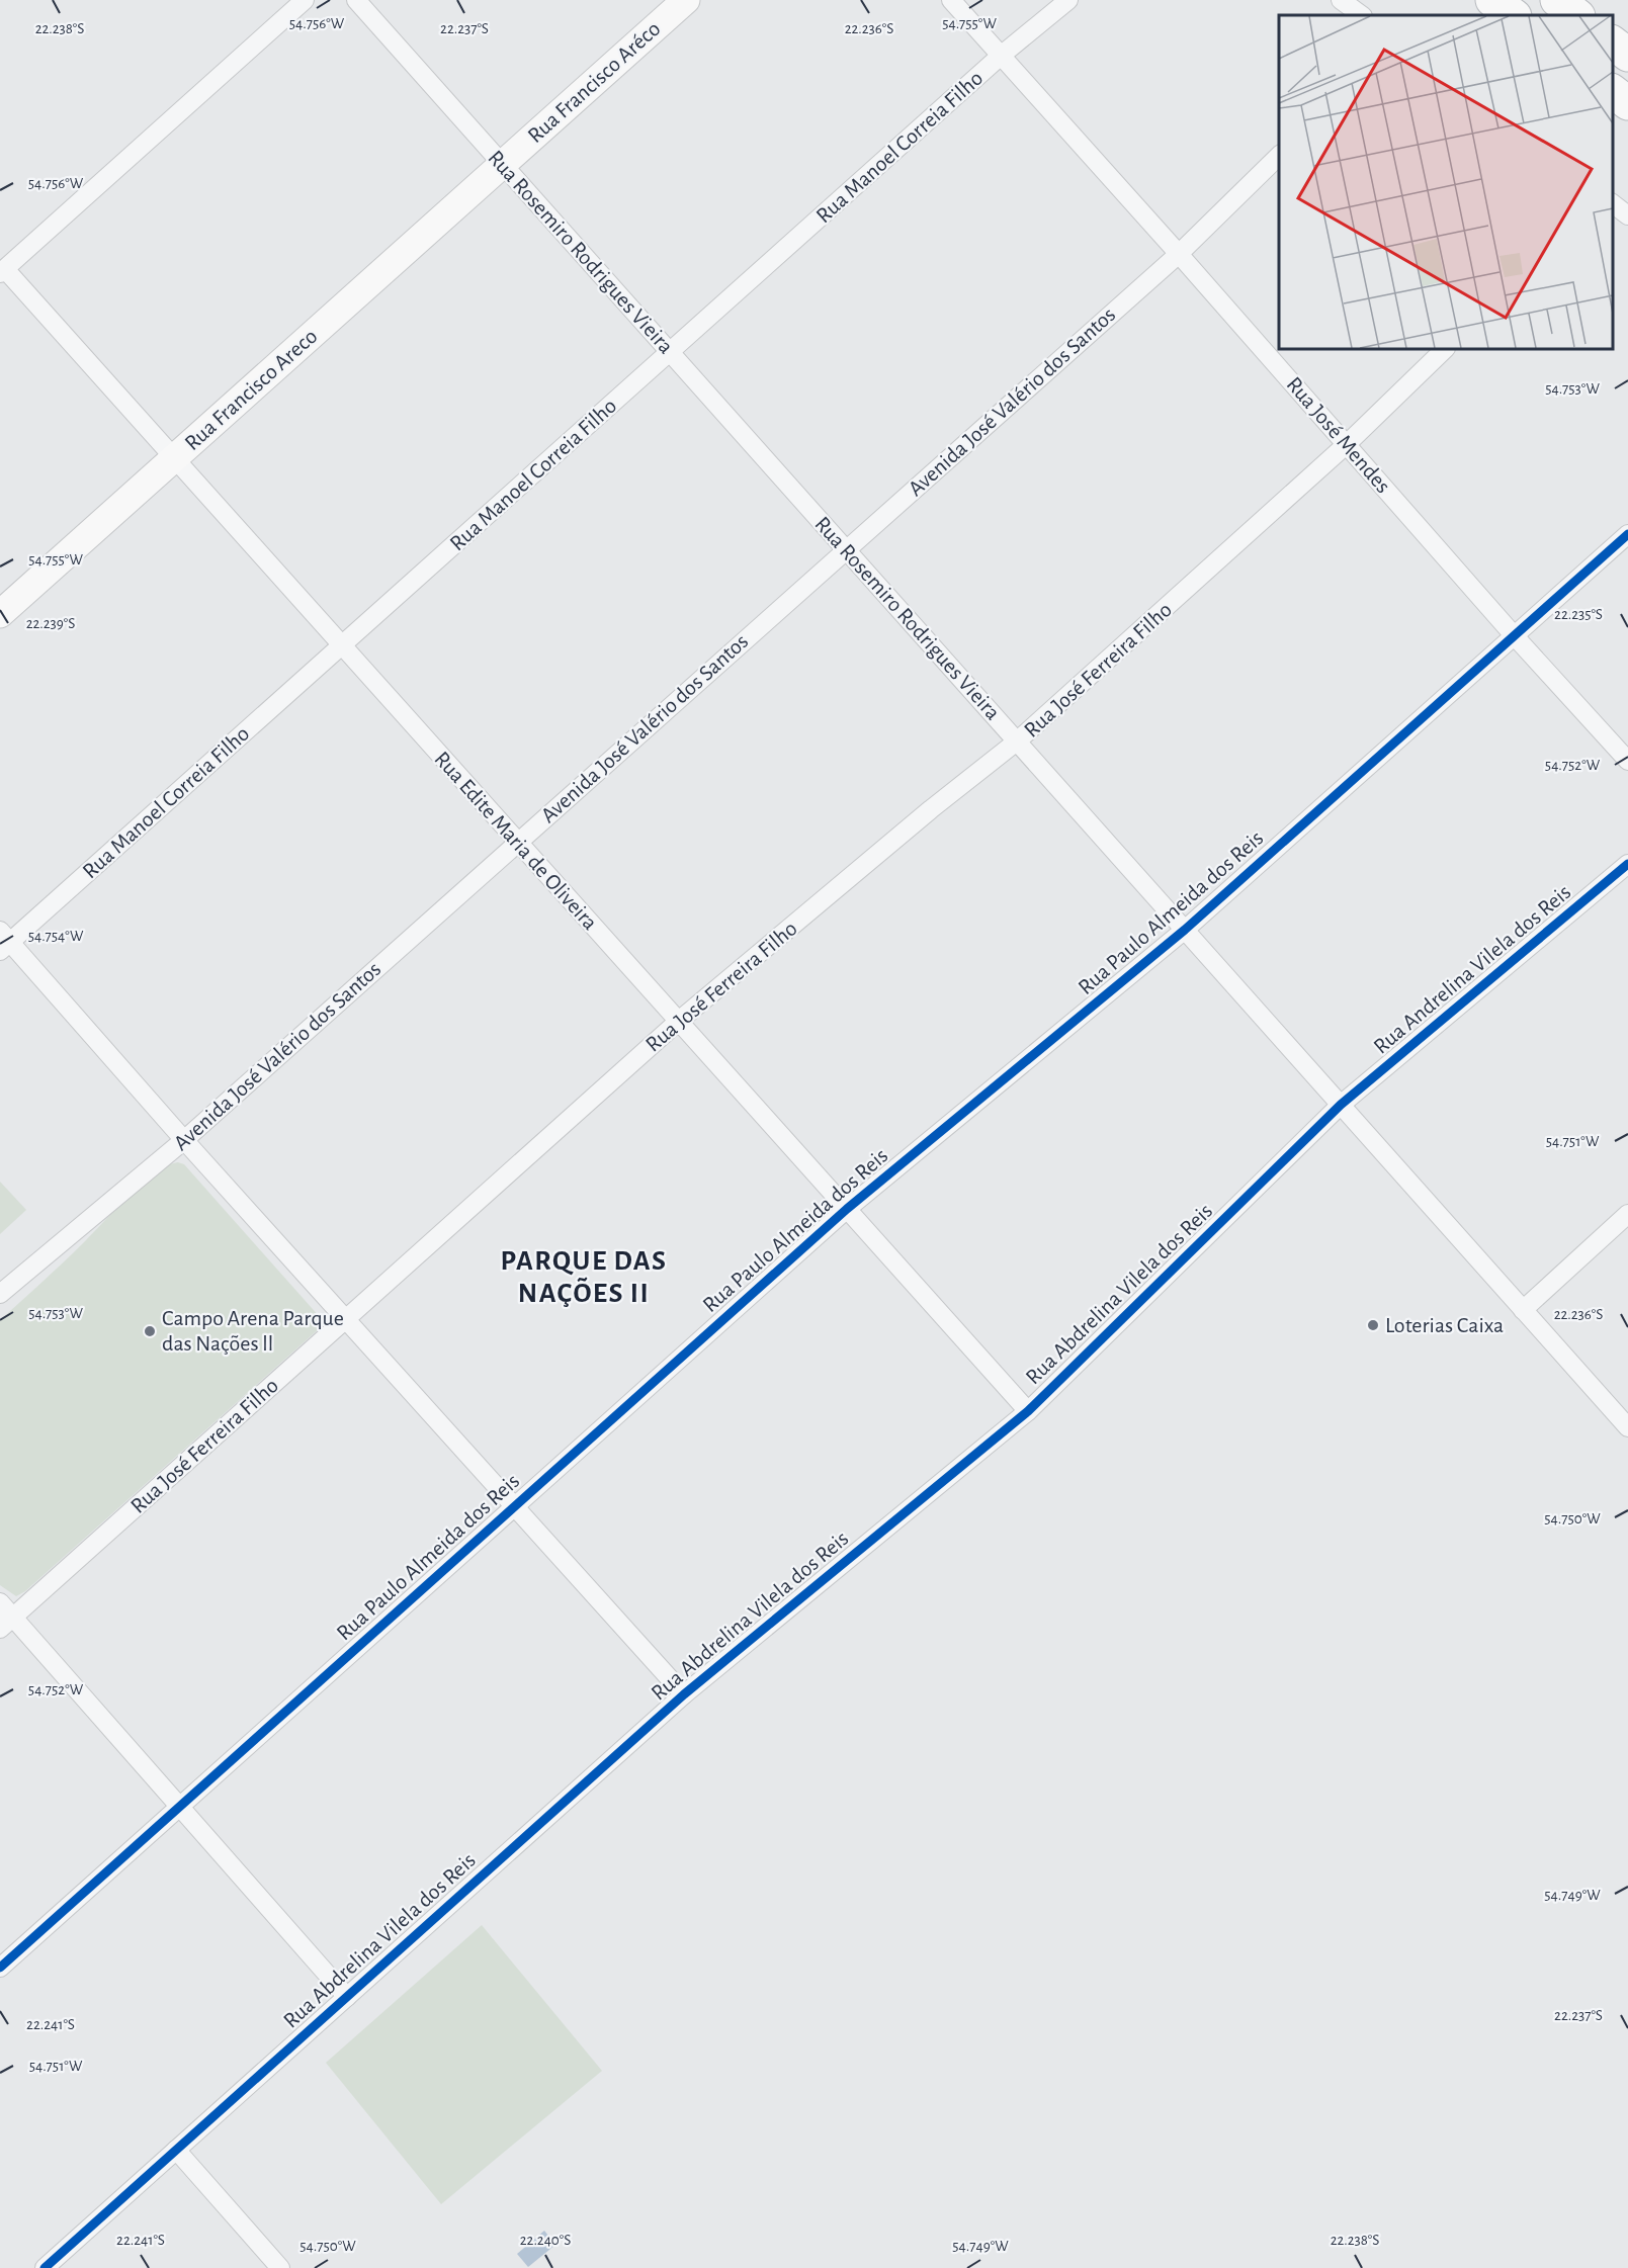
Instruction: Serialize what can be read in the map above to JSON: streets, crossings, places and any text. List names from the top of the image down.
{
  "streets": {
    "street": [
      "Rua Francisco Aréco",
      "Rua Manoel Correia Filho",
      "Rua Rosemiro Rodrigues Vieira",
      "Rua Francisco Areco",
      "Avenida José Valério dos Santos",
      "Rua José Mendes",
      "Rua José Ferreira Filho",
      "Rua Edite Maria de Oliveira",
      "Rua Paulo Almeida dos Reis",
      "Rua Andrelina Vilela dos Reis",
      "Rua Abdrelina Vilela dos Reis"
    ]
  },
  "crossings": [
    ["Rua Francisco Aréco", "Rua Rosemiro Rodrigues Vieira"],
    ["Rua Francisco Aréco", "Rua Francisco Areco"],
    ["Rua Manoel Correia Filho", "Rua Rosemiro Rodrigues Vieira"],
    ["Rua Manoel Correia Filho", "Rua José Mendes"],
    ["Rua Manoel Correia Filho", "Rua Edite Maria de Oliveira"],
    ["Rua Rosemiro Rodrigues Vieira", "Rua Francisco Areco"],
    ["Rua Rosemiro Rodrigues Vieira", "Avenida José Valério dos Santos"],
    ["Rua Rosemiro Rodrigues Vieira", "Rua José Ferreira Filho"],
    ["Rua Rosemiro Rodrigues Vieira", "Rua Paulo Almeida dos Reis"],
    ["Rua Rosemiro Rodrigues Vieira", "Rua Andrelina Vilela dos Reis"],
    ["Rua Rosemiro Rodrigues Vieira", "Rua Abdrelina Vilela dos Reis"],
    ["Rua Francisco Areco", "Rua Edite Maria de Oliveira"],
    ["Avenida José Valério dos Santos", "Rua José Mendes"],
    ["Avenida José Valério dos Santos", "Rua Edite Maria de Oliveira"],
    ["Rua José Mendes", "Rua José Ferreira Filho"],
    ["Rua José Mendes", "Rua Paulo Almeida dos Reis"],
    ["Rua José Ferreira Filho", "Rua Edite Maria de Oliveira"],
    ["Rua Edite Maria de Oliveira", "Rua Paulo Almeida dos Reis"],
    ["Rua Edite Maria de Oliveira", "Rua Abdrelina Vilela dos Reis"],
    ["Rua Andrelina Vilela dos Reis", "Rua Abdrelina Vilela dos Reis"]
  ],
  "districts": ["PARQUE DAS NAÇÕES II"],
  "places": ["Loterias Caixa", "Campo Arena Parque das Nações ll"],
  "coordinates": [
    "54.756°W",
    "54.755°W",
    "22.238°S",
    "22.237°S",
    "22.236°S",
    "54.753°W",
    "22.235°S",
    "22.239°S",
    "54.752°W",
    "54.754°W",
    "54.751°W",
    "54.750°W",
    "54.749°W",
    "22.241°S",
    "22.240°S"
  ]
}
